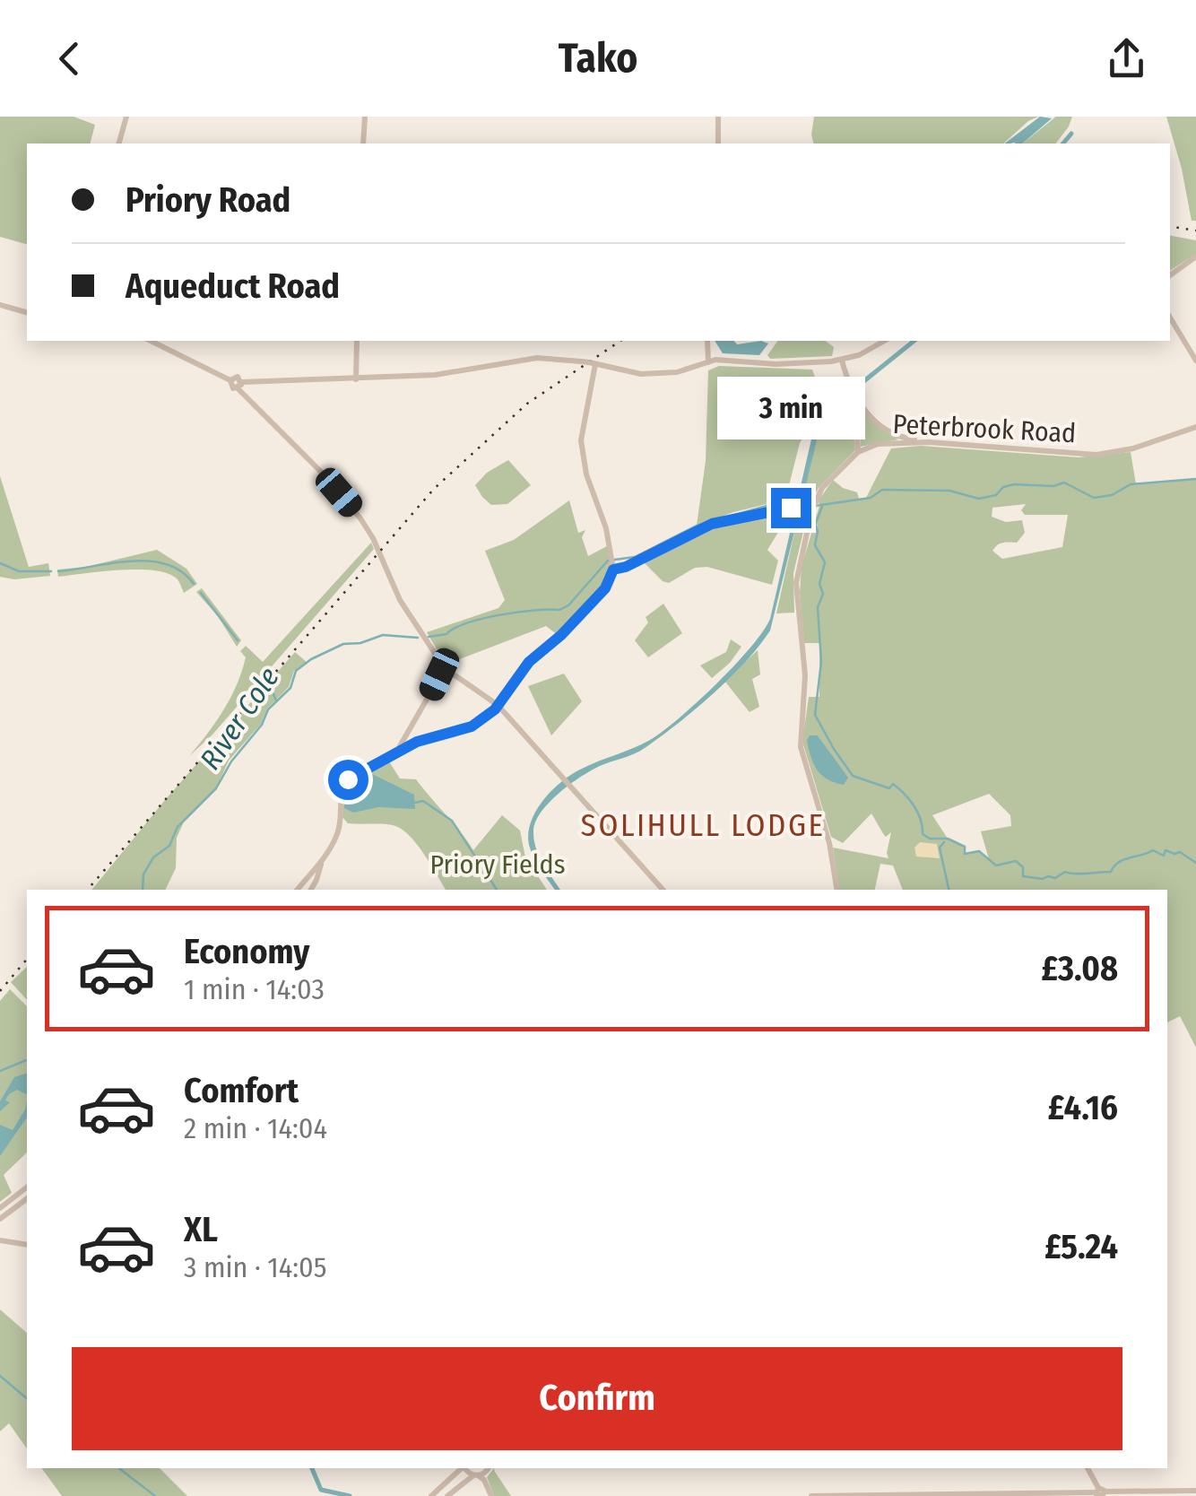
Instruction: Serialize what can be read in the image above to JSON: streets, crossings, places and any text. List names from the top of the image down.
{
  "streets": {
    "street": ["Peterbrook Road"]
  },
  "districts": ["SOLIHULL LODGE"],
  "water": ["River Cole"],
  "parks": ["Priory Fields"],
  "page": {
    "header": "Tako",
    "banner": ["Priory Road", "Aqueduct Road"],
    "bubble": "3 min",
    "list": [
      {
        "name": "Economy",
        "note": "1 min · 14:03",
        "value": "£3.08"
      },
      {
        "name": "Comfort",
        "note": "2 min · 14:04",
        "value": "£4.16"
      },
      {
        "name": "XL",
        "note": "3 min · 14:05",
        "value": "£5.24"
      }
    ],
    "buttons": "Confirm"
  }
}
